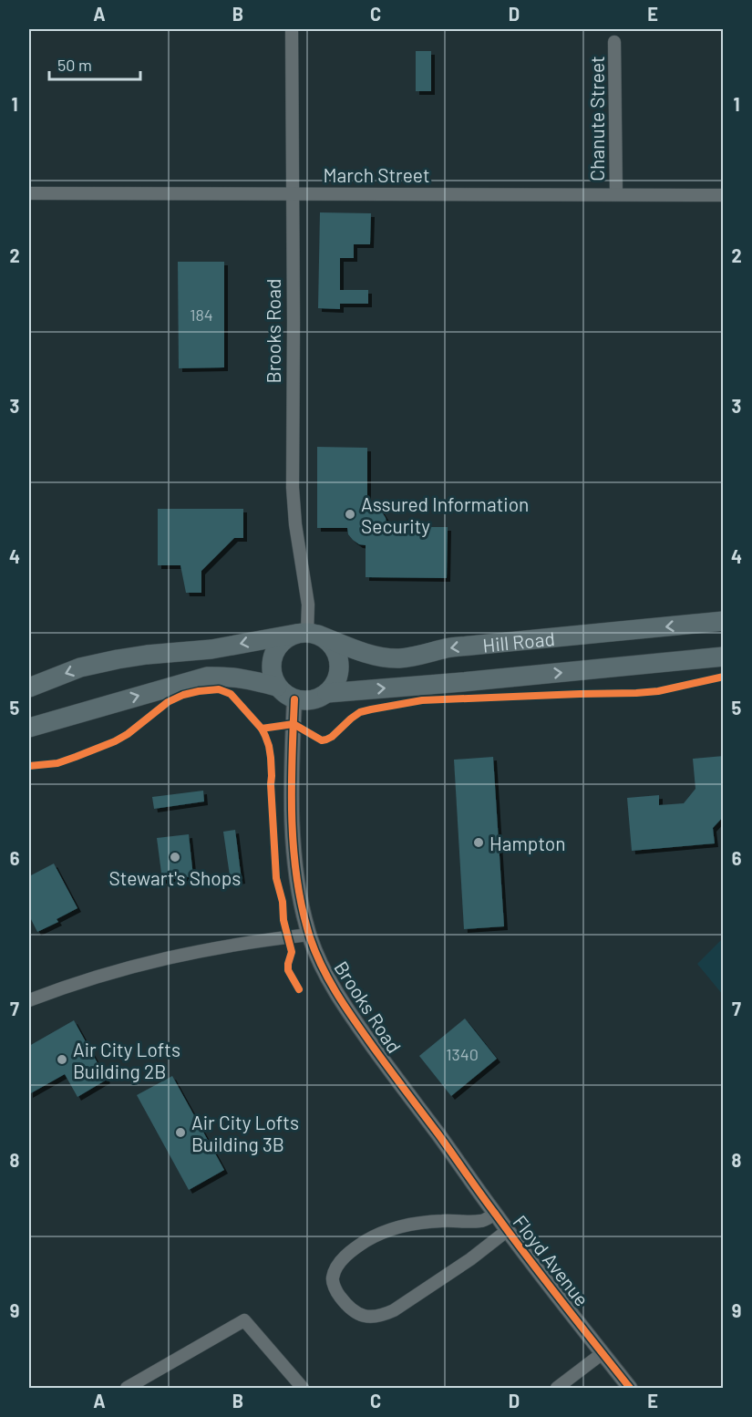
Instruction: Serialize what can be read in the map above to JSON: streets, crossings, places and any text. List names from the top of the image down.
{
  "streets": {
    "main road": ["Hill Road"],
    "street": [
      "Chanute Street",
      "March Street",
      "Brooks Road",
      "Floyd Avenue"
    ]
  },
  "crossings": [
    ["Chanute Street", "March Street"],
    ["March Street", "Brooks Road"],
    ["Brooks Road", "Hill Road"],
    ["Brooks Road", "Floyd Avenue"]
  ],
  "places": [
    "Assured Information Security",
    "Hampton",
    "Stewart's Shops",
    "Air City Lofts Building 2B",
    "Air City Lofts Building 3B"
  ],
  "house_numbers": ["184", "1340"],
  "scale_bar": "50 m",
  "grid": {
    "columns": [
      "A",
      "B",
      "C",
      "D",
      "E"
    ],
    "rows": [
      "1",
      "2",
      "3",
      "4",
      "5",
      "6",
      "7",
      "8",
      "9"
    ]
  }
}
